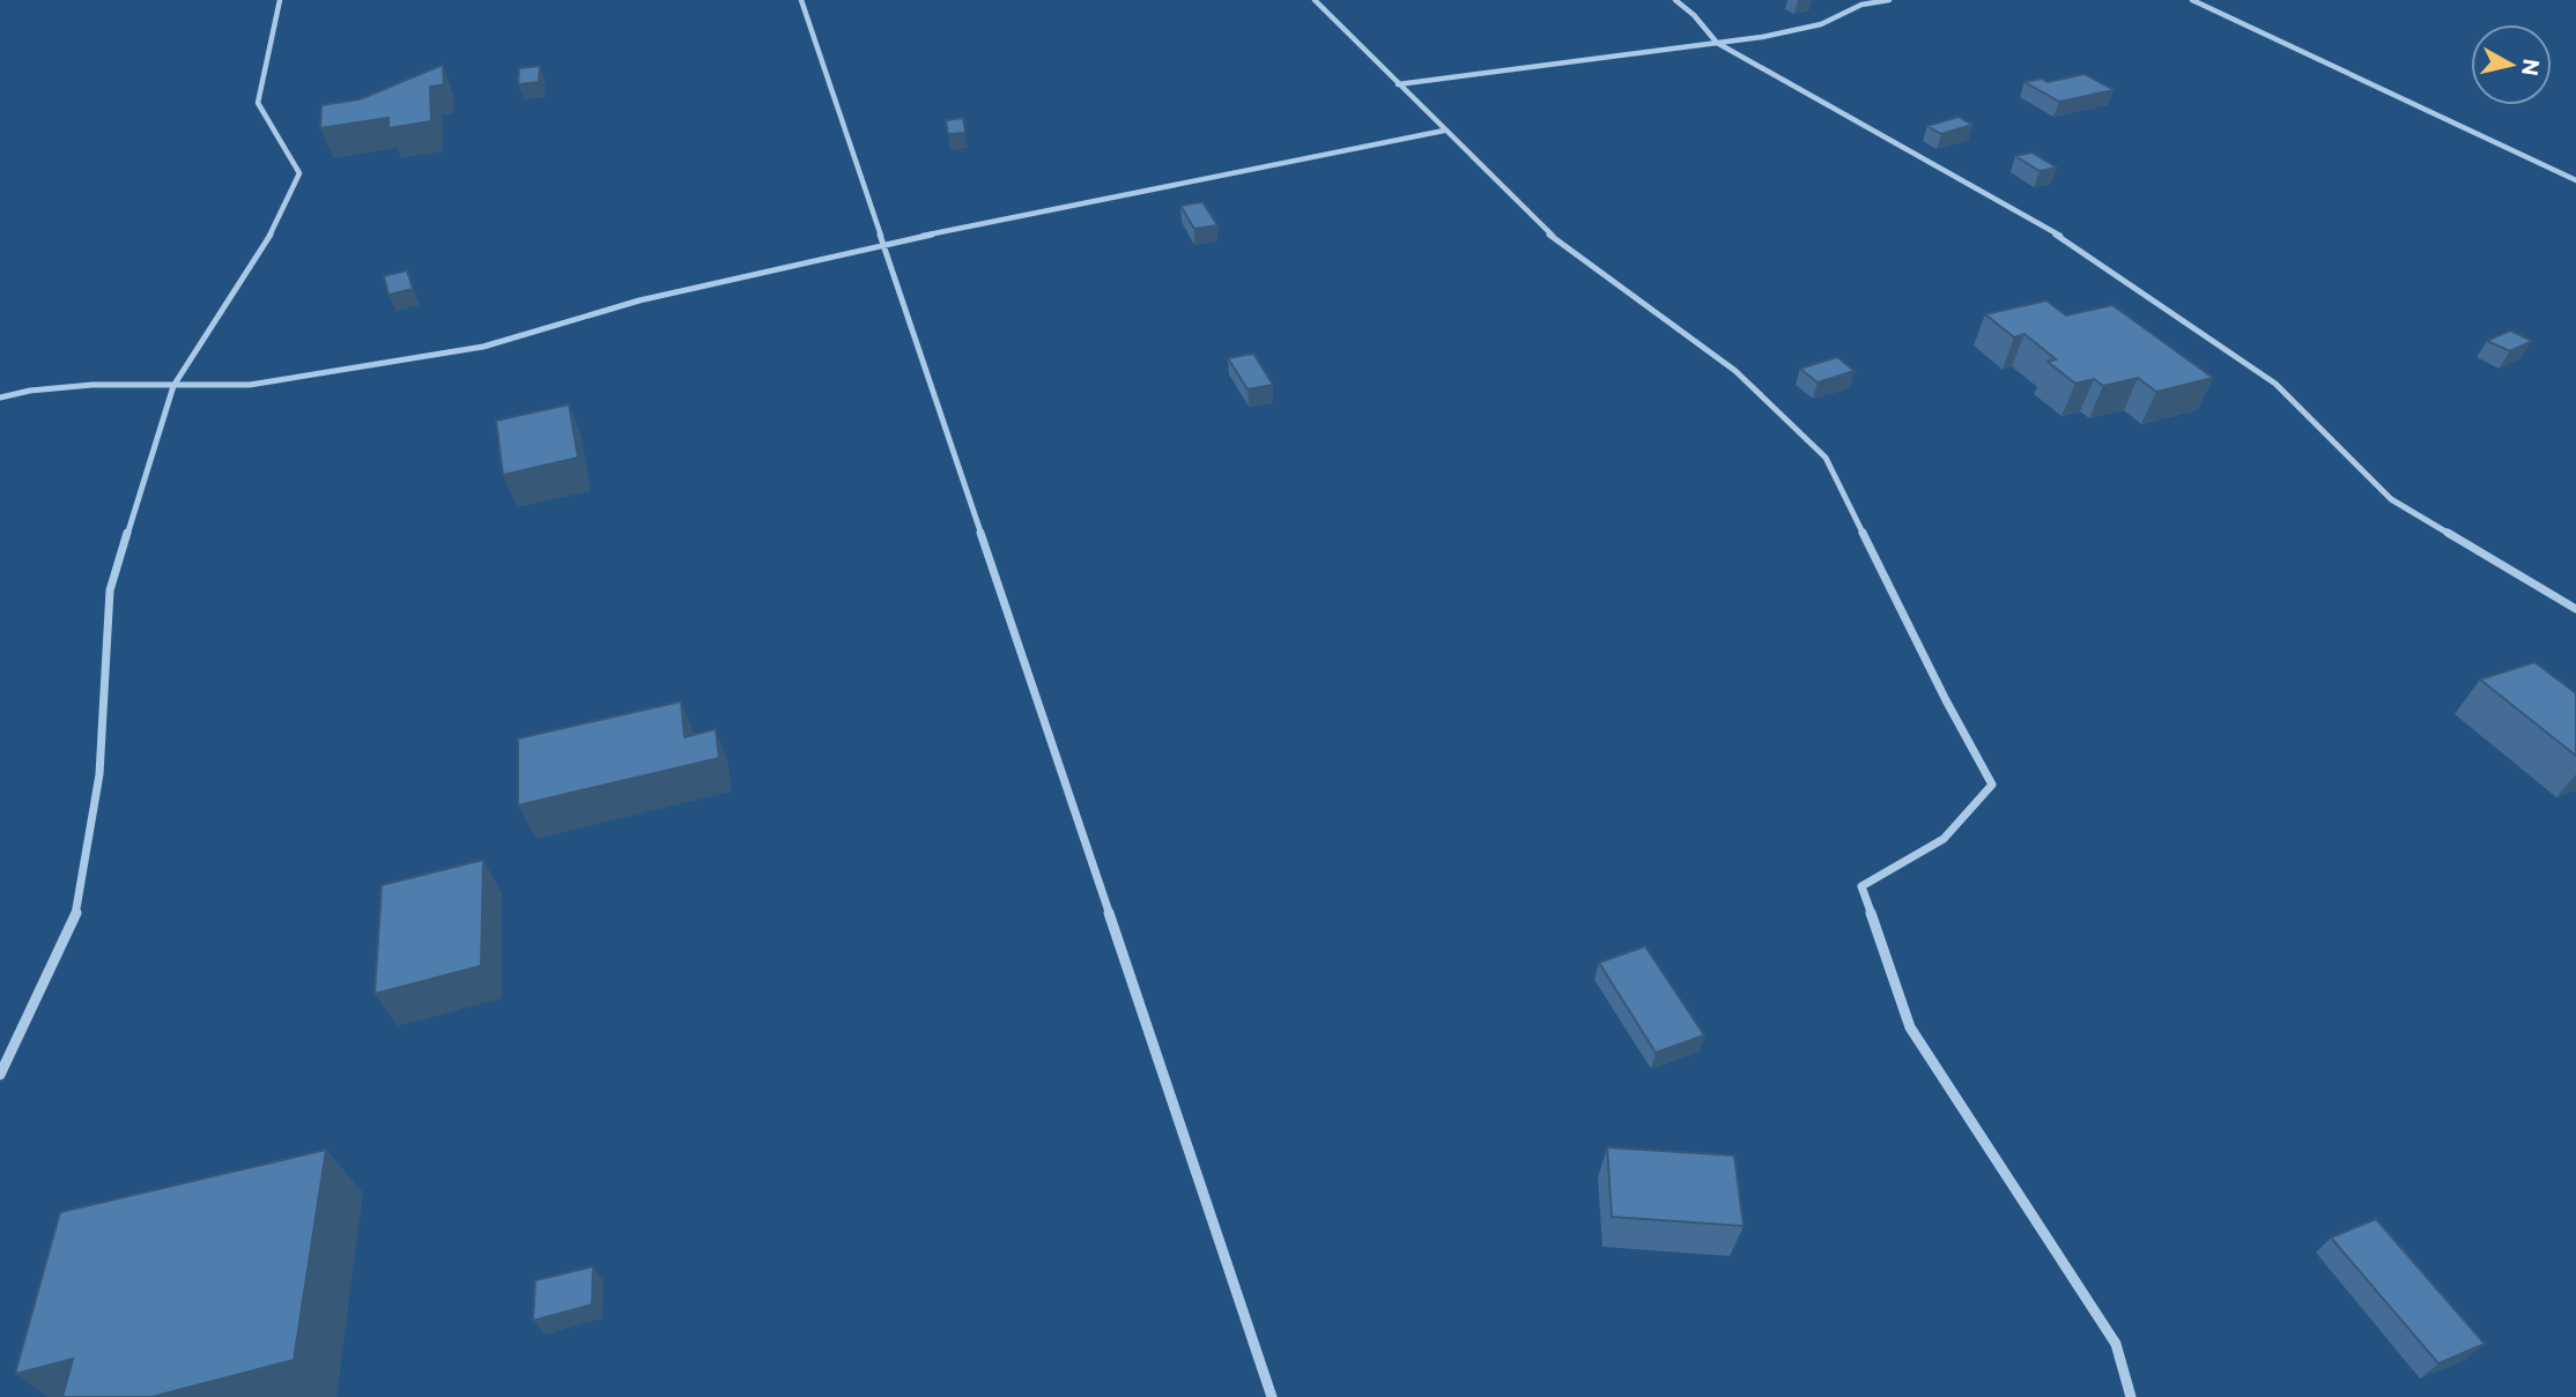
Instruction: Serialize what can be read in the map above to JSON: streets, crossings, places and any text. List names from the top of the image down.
{
  "north": "right"
}
